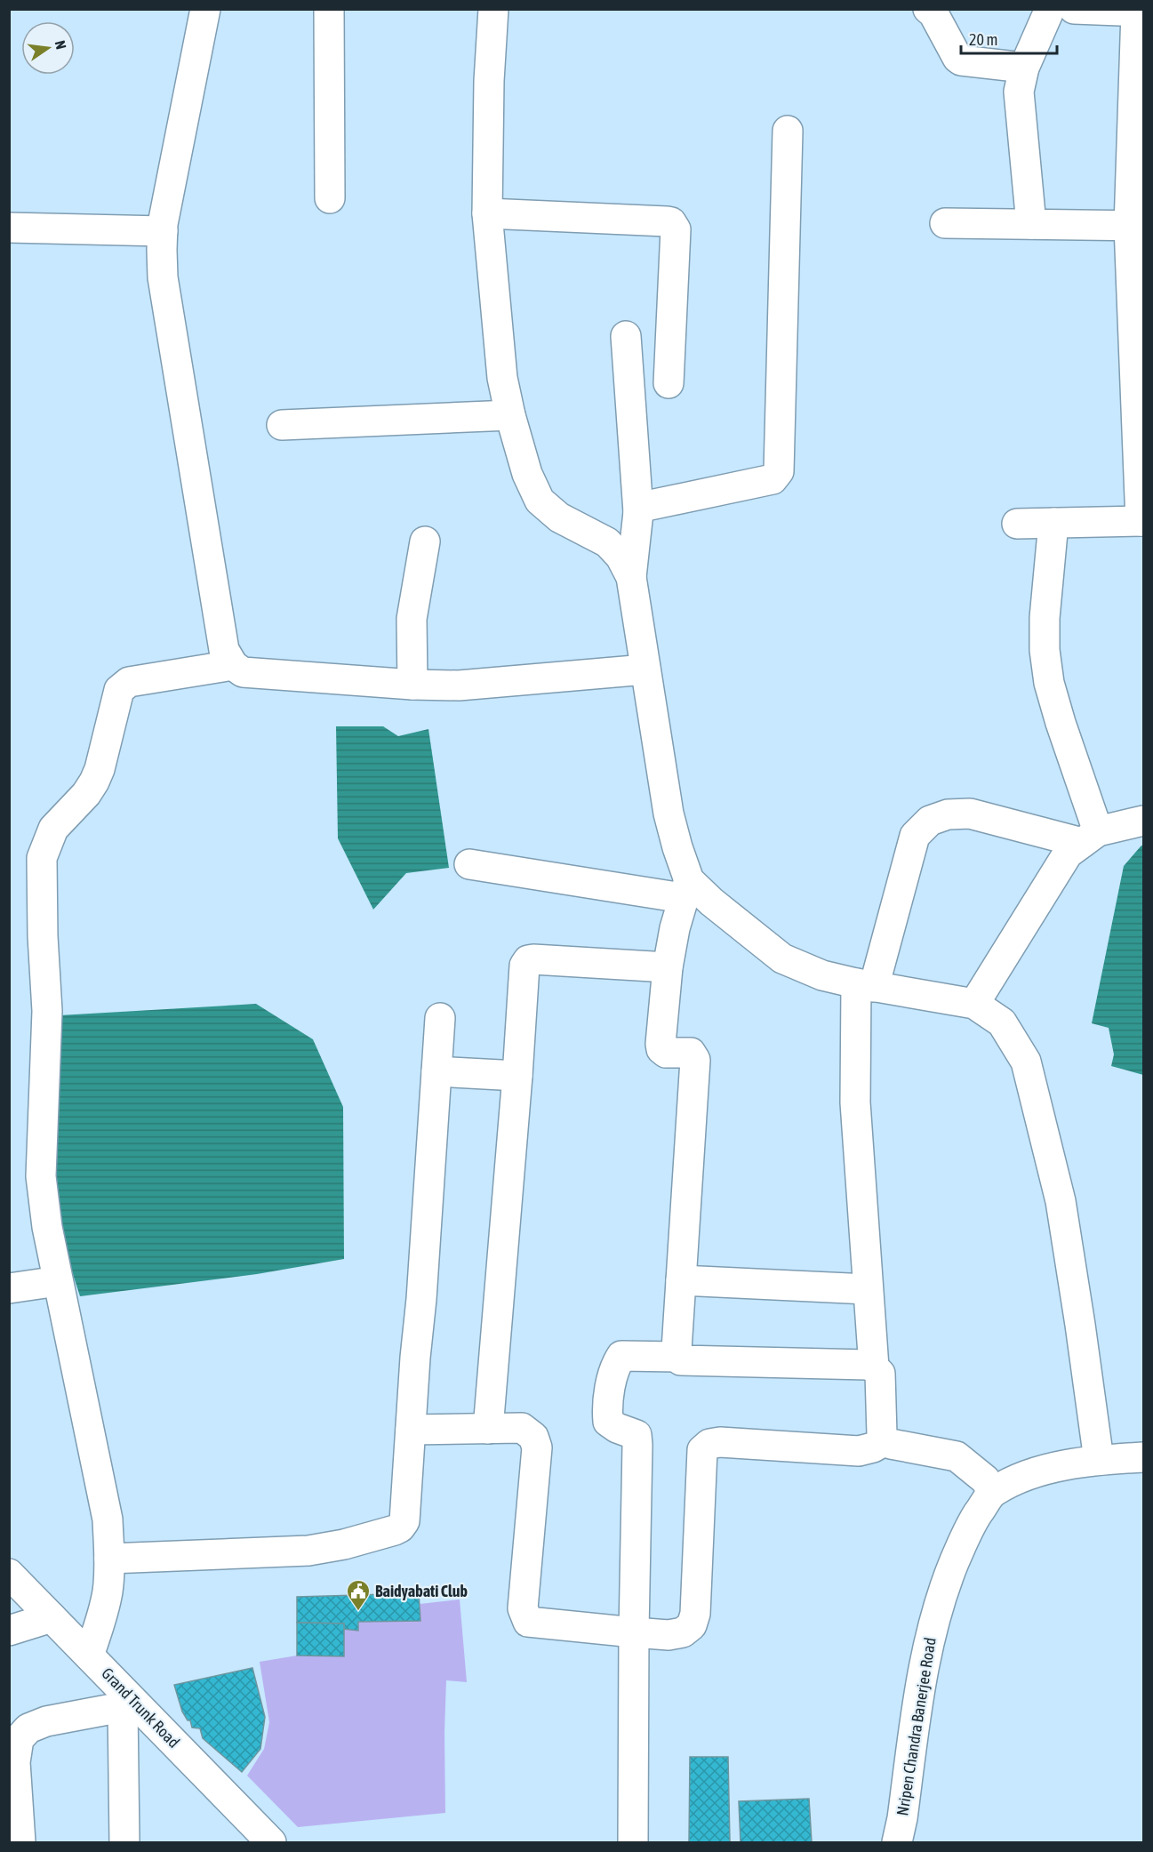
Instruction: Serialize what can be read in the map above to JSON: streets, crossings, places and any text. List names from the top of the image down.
{
  "streets": {
    "street": ["Grand Trunk Road", "Nripen Chandra Banerjee Road"]
  },
  "places": {
    "public building": ["Baidyabati Club"]
  },
  "scale_bar": "20 m",
  "north": "right"
}
